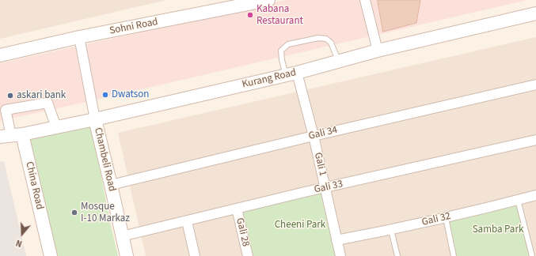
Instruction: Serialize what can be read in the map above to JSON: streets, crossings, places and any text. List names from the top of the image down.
{
  "streets": {
    "street": [
      "Sohni Road",
      "Kurang Road",
      "Gali 34",
      "Chambeli Road",
      "Gali 1",
      "China Road",
      "Gali 33",
      "Gali 32",
      "Gali 28"
    ]
  },
  "crossings": [
    ["Kurang Road", "Chambeli Road"],
    ["Kurang Road", "Gali 1"],
    ["Kurang Road", "China Road"],
    ["Gali 34", "Chambeli Road"],
    ["Gali 34", "Gali 1"],
    ["Chambeli Road", "Gali 33"],
    ["Gali 1", "Gali 33"],
    ["Gali 1", "Gali 32"],
    ["Gali 33", "Gali 28"]
  ],
  "parks": ["Cheeni Park", "Samba Park"],
  "places": [
    "Kabana Restaurant",
    "Dwatson",
    "askari bank",
    "Mosque I-10 Markaz"
  ],
  "north": "bottom"
}
